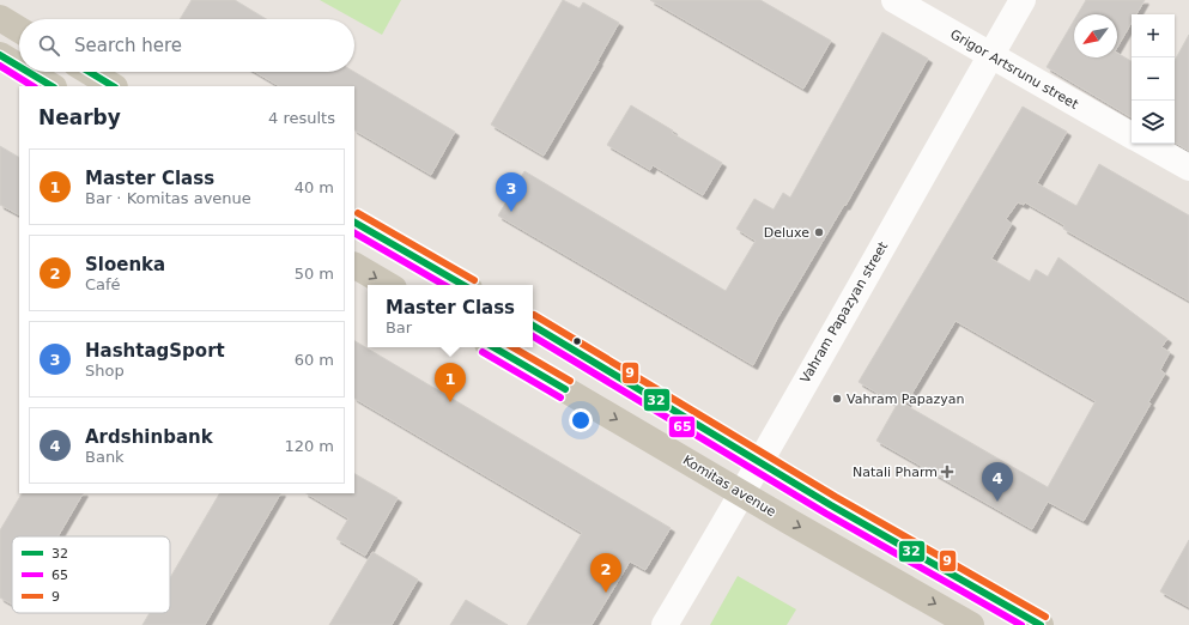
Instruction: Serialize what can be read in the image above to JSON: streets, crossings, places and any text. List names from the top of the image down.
{
  "streets": {
    "main road": ["Komitas avenue"],
    "street": ["Grigor Artsrunu street", "Vahram Papazyan street"]
  },
  "crossings": [
    ["Grigor Artsrunu street", "Vahram Papazyan street"],
    ["Vahram Papazyan street", "Komitas avenue"]
  ],
  "places": {
    "other": ["Deluxe", "Vahram Papazyan"],
    "health": ["Natali Pharm"]
  },
  "lines": ["transit line 32", "transit line 65", "transit line 9"],
  "legend": ["32", "65", "9"],
  "north": "bottom left",
  "page": {
    "map_buttons": ["+", "−"],
    "search": "Search here",
    "heading": ["Nearby", "4 results"],
    "list": [
      {
        "mark": "1",
        "name": "Master Class",
        "note": "Bar · Komitas avenue",
        "value": "40 m"
      },
      {
        "mark": "2",
        "name": "Sloenka",
        "note": "Café",
        "value": "50 m"
      },
      {
        "mark": "3",
        "name": "HashtagSport",
        "note": "Shop",
        "value": "60 m"
      },
      {
        "mark": "4",
        "name": "Ardshinbank",
        "note": "Bank",
        "value": "120 m"
      }
    ],
    "pins": [
      "3",
      "1",
      "4",
      "2"
    ],
    "popup": ["Master Class", "Bar"]
  }
}
